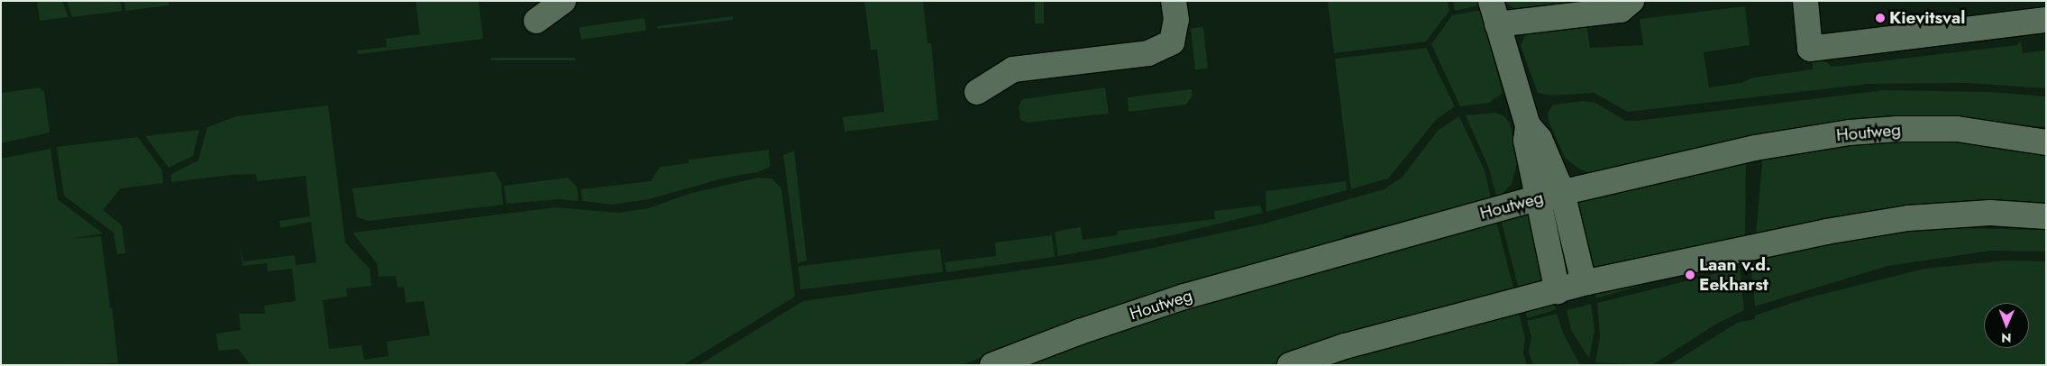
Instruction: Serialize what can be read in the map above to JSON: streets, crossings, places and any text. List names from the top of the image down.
{
  "streets": {
    "street": ["Houtweg"]
  },
  "places": ["Kievitsval", "Laan v.d. Eekharst"],
  "north": "bottom"
}
